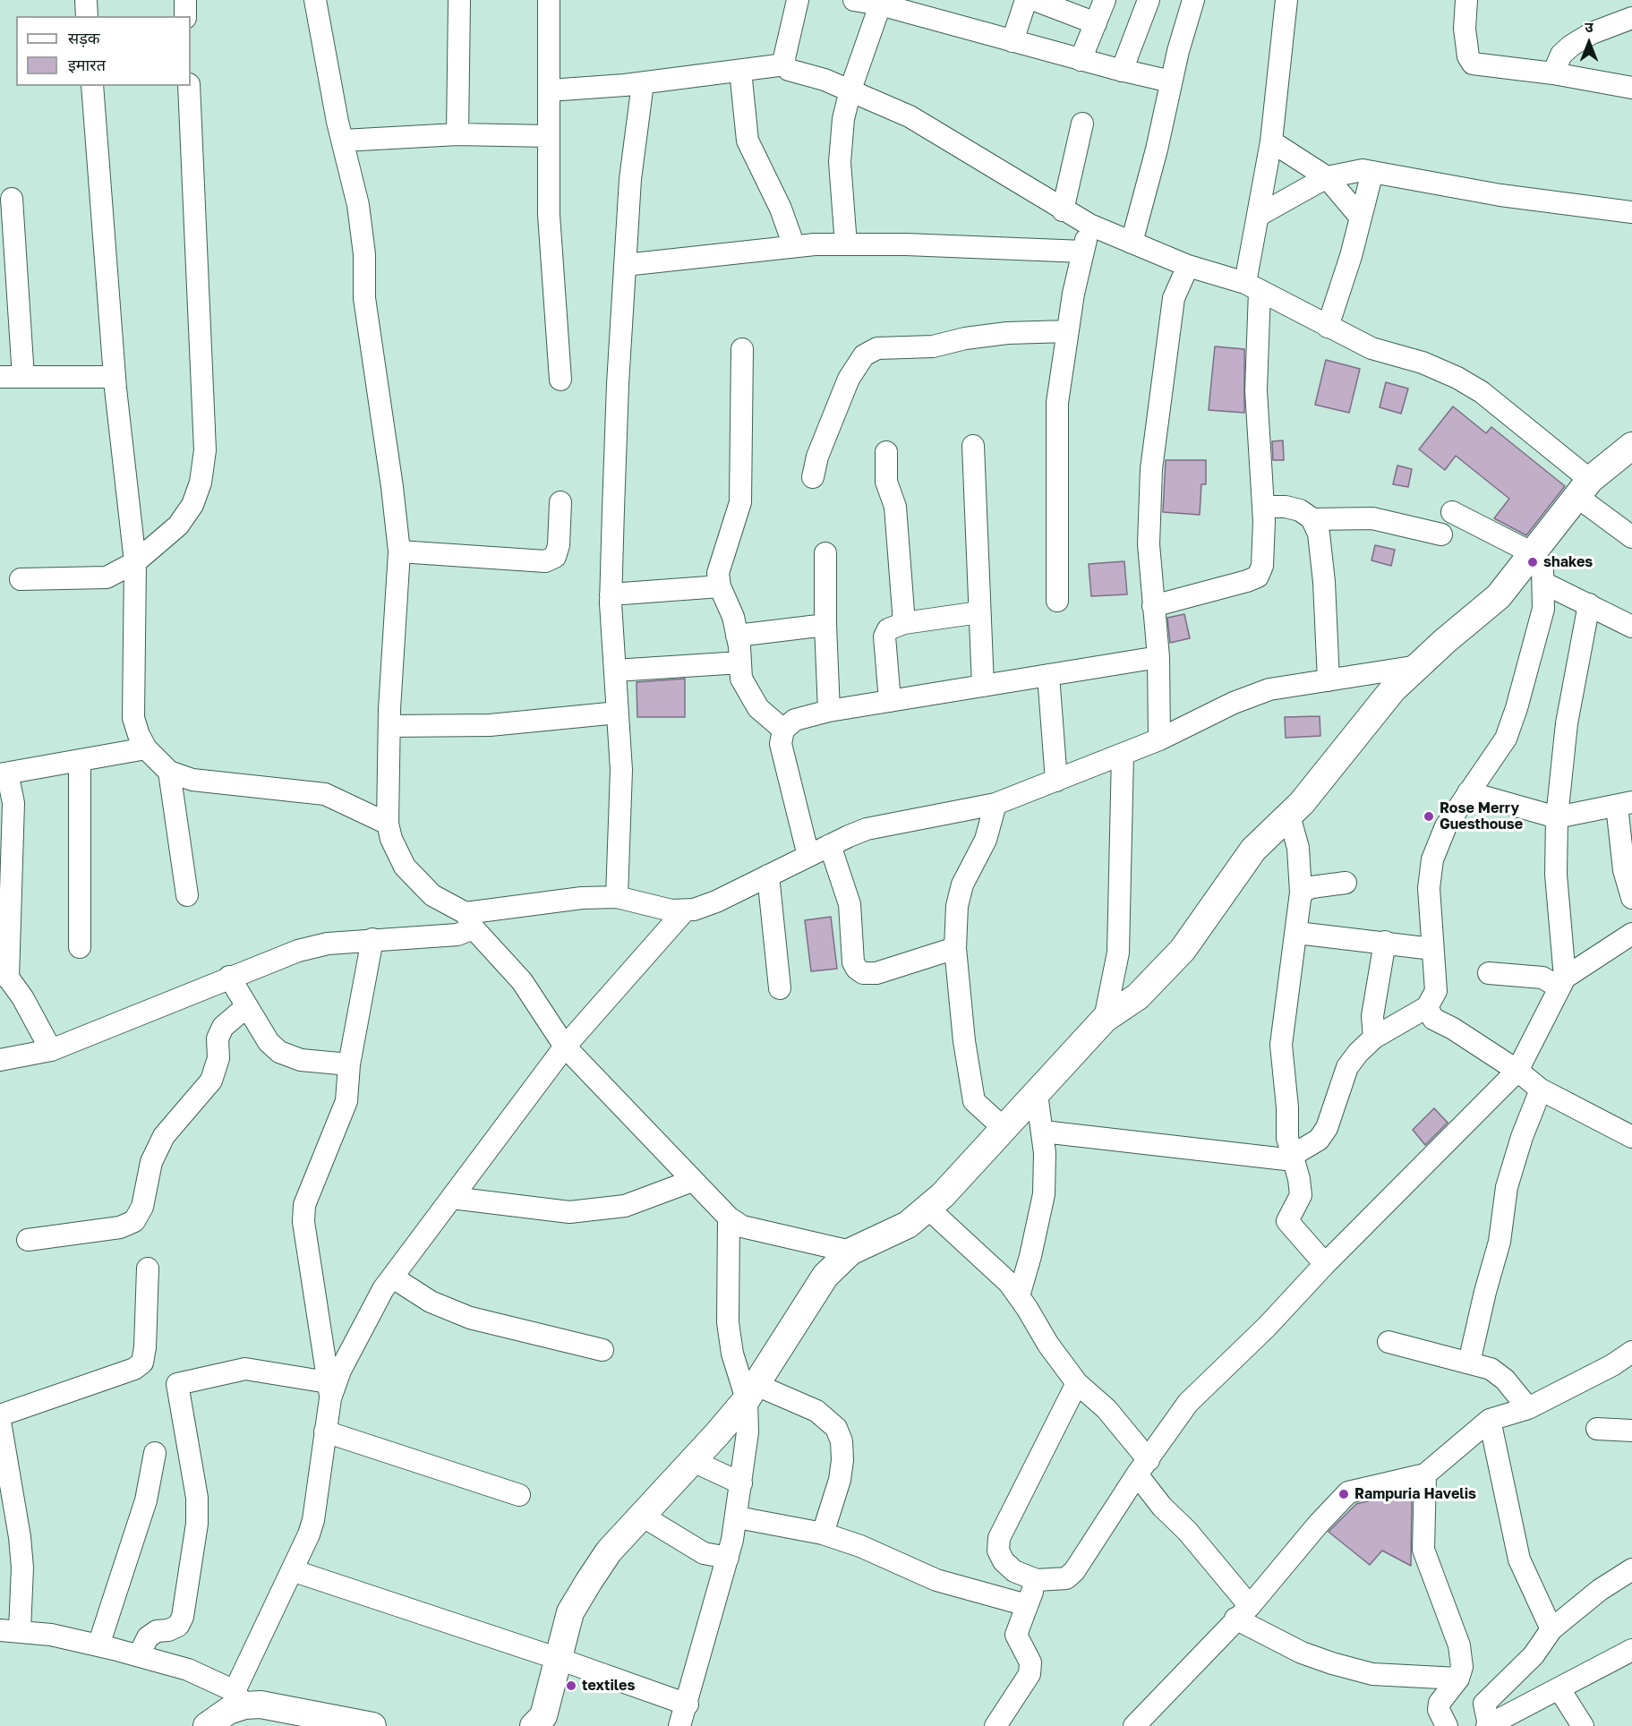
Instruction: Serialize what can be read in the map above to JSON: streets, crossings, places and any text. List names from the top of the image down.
{
  "places": [
    "shakes",
    "Rose Merry Guesthouse",
    "Rampuria Havelis",
    "textiles"
  ],
  "legend": ["सड़क", "इमारत"],
  "north": "top"
}
